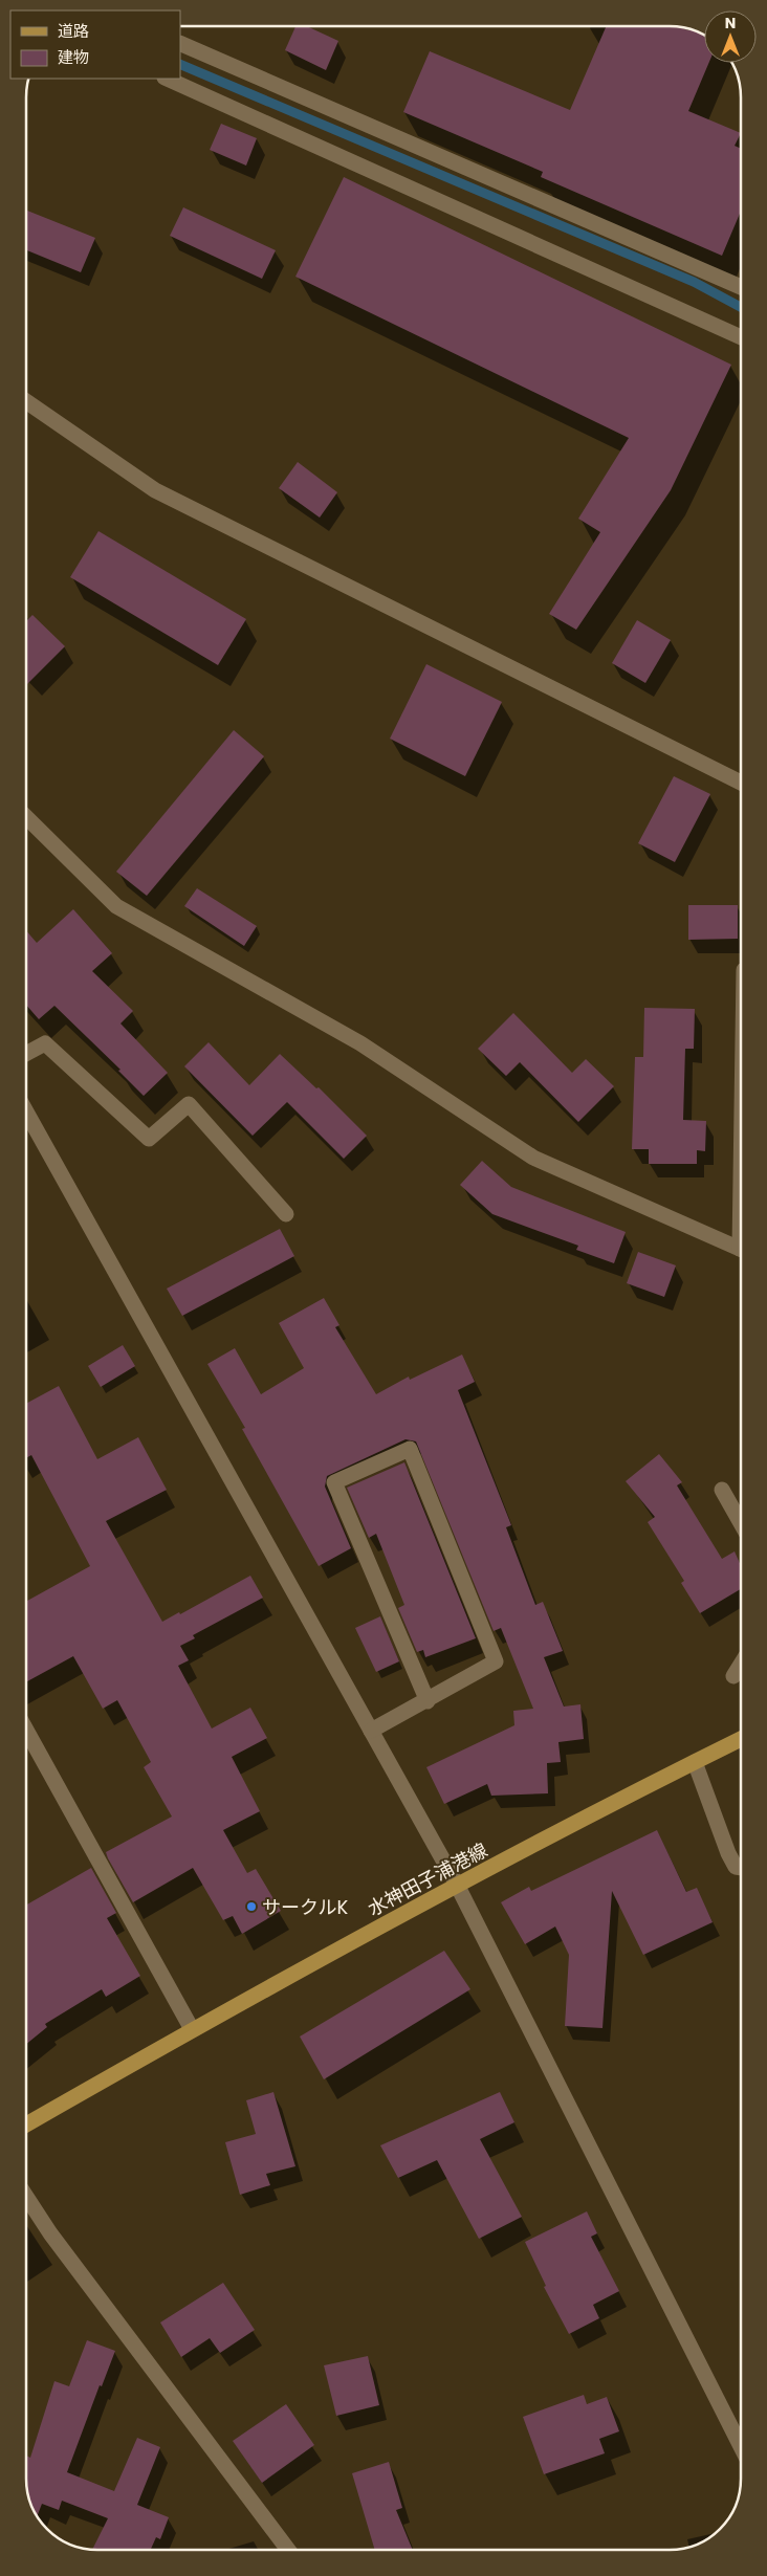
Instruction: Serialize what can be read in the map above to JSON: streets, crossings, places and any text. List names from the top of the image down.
{
  "streets": {
    "main road": ["水神田子浦港線"]
  },
  "places": ["サークルK"],
  "legend": ["道路", "建物"],
  "north": "top"
}
